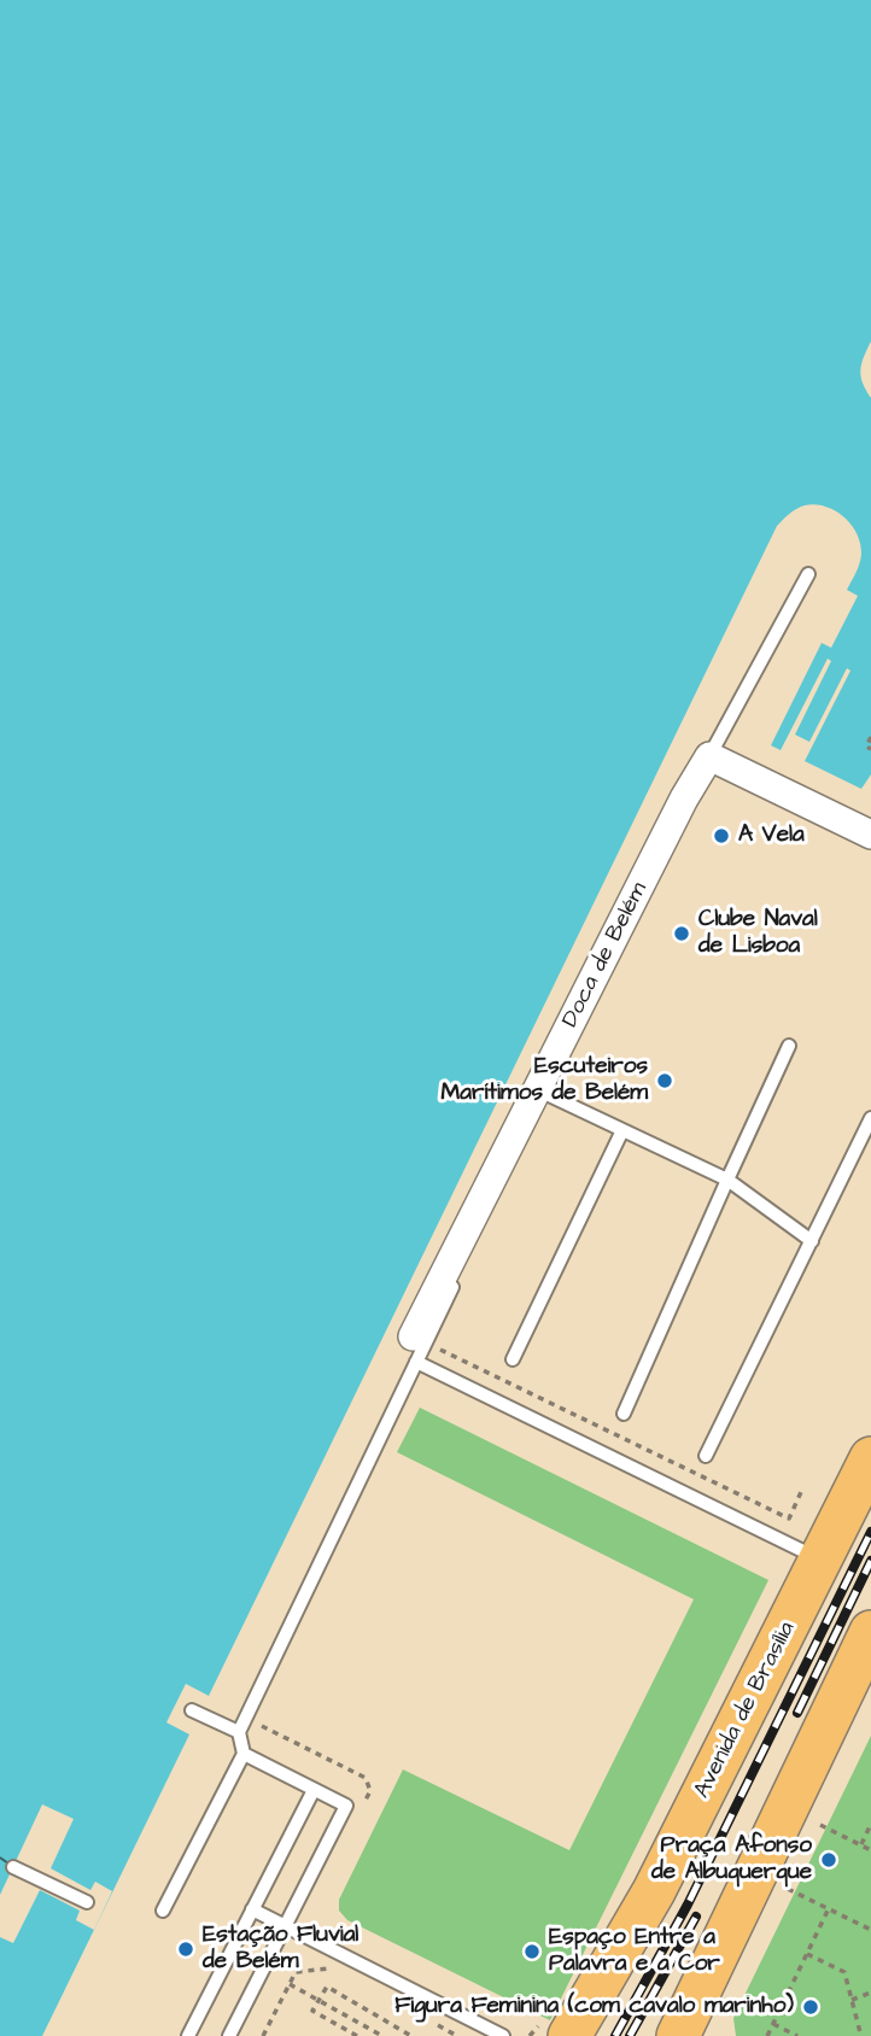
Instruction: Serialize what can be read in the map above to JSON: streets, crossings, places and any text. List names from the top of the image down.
{
  "streets": {
    "main road": ["Avenida de Brasília"],
    "street": ["Doca de Belém"]
  },
  "places": [
    "A Vela",
    "Clube Naval de Lisboa",
    "Escuteiros Marítimos de Belém",
    "Praça Afonso de Albuquerque",
    "Estação Fluvial de Belém",
    "Espaço Entre a Palavra e a Cor",
    "Figura Feminina (com cavalo marinho)"
  ]
}
